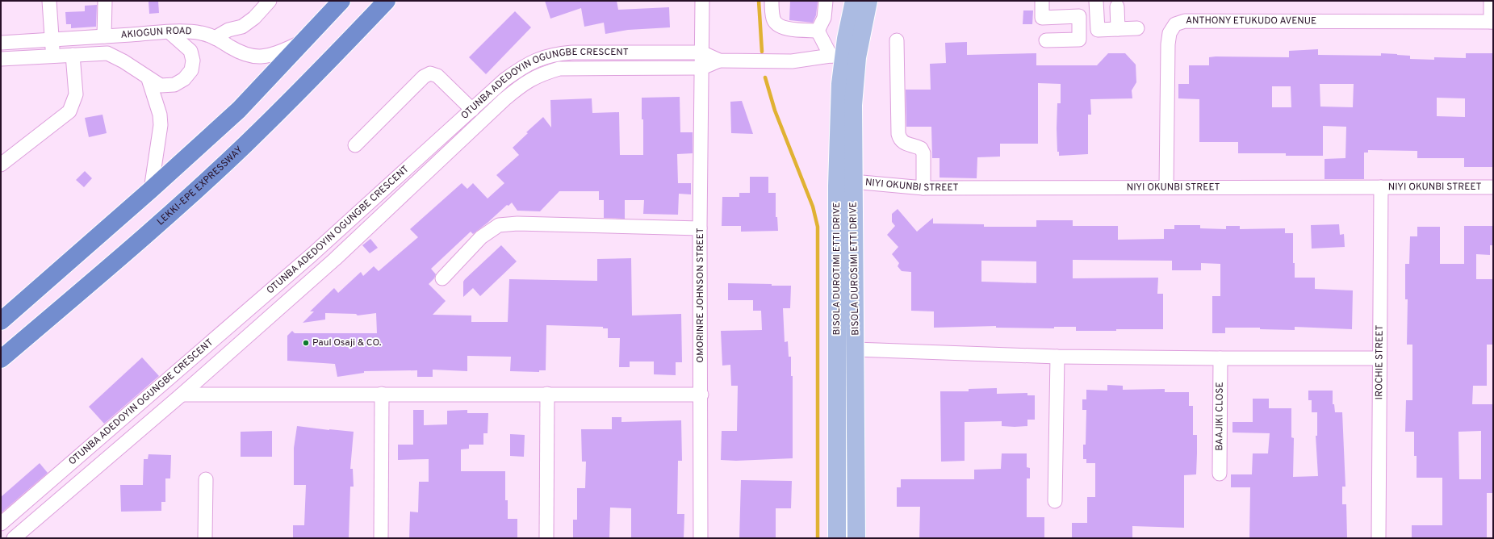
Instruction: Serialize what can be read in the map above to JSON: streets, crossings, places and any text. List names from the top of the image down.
{
  "streets": {
    "highway": ["LEKKI-EPE EXPRESSWAY"],
    "main road": ["BISOLA DUROTIMI ETTI DRIVE", "BISOLA DUROSIMI ETTI DRIVE"],
    "street": [
      "ANTHONY ETUKUDO AVENUE",
      "AKIOGUN ROAD",
      "OTUNBA ADEDOYIN OGUNGBE CRESCENT",
      "NIYI OKUNBI STREET",
      "OMORINRE JOHNSON STREET",
      "IROCHIE STREET",
      "BAAJIKI CLOSE"
    ]
  },
  "crossings": [
    ["ANTHONY ETUKUDO AVENUE", "NIYI OKUNBI STREET"],
    ["OTUNBA ADEDOYIN OGUNGBE CRESCENT", "BISOLA DUROTIMI ETTI DRIVE"],
    ["OTUNBA ADEDOYIN OGUNGBE CRESCENT", "BISOLA DUROSIMI ETTI DRIVE"],
    ["OTUNBA ADEDOYIN OGUNGBE CRESCENT", "OMORINRE JOHNSON STREET"],
    ["NIYI OKUNBI STREET", "BISOLA DUROSIMI ETTI DRIVE"],
    ["NIYI OKUNBI STREET", "IROCHIE STREET"],
    ["BISOLA DUROTIMI ETTI DRIVE", "BISOLA DUROSIMI ETTI DRIVE"]
  ],
  "places": ["Paul Osaji & CO."]
}
